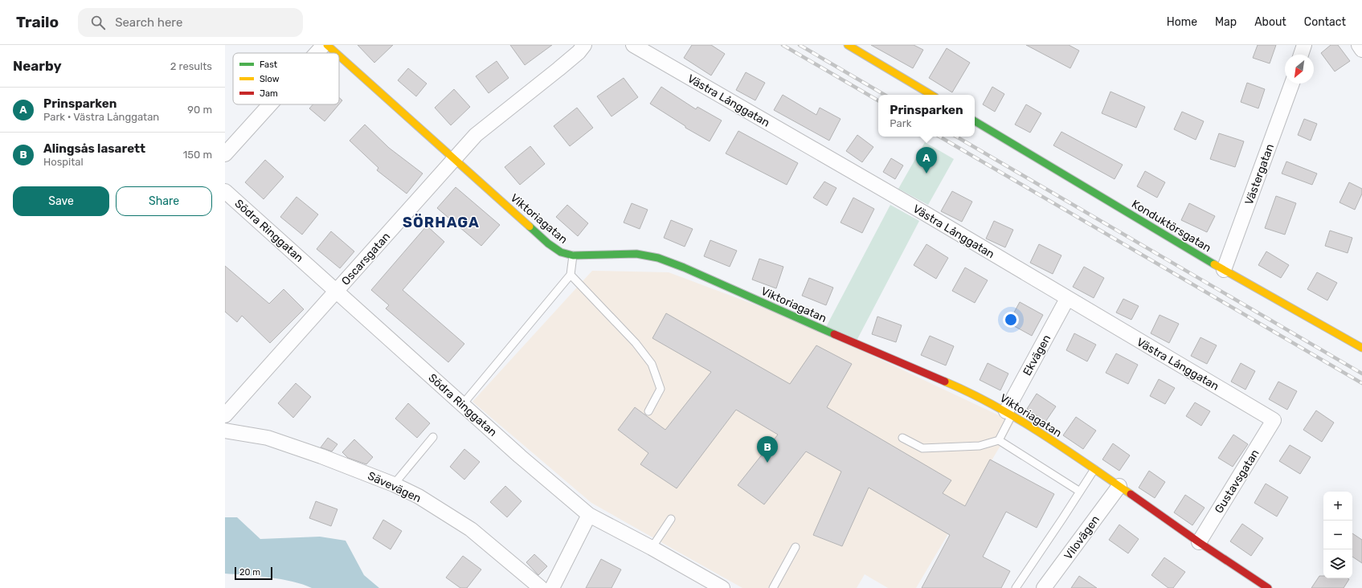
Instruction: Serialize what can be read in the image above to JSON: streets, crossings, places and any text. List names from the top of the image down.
{
  "streets": {
    "street": [
      "Västra Långgatan",
      "Västergatan",
      "Viktoriagatan",
      "Konduktörsgatan",
      "Södra Ringgatan",
      "Oscarsgatan",
      "Ekvägen",
      "Gustavsgatan",
      "Sävevägen",
      "Vilovägen"
    ]
  },
  "crossings": [
    ["Västra Långgatan", "Ekvägen"],
    ["Västra Långgatan", "Gustavsgatan"],
    ["Västergatan", "Konduktörsgatan"],
    ["Viktoriagatan", "Oscarsgatan"],
    ["Viktoriagatan", "Ekvägen"],
    ["Viktoriagatan", "Gustavsgatan"],
    ["Viktoriagatan", "Vilovägen"],
    ["Södra Ringgatan", "Oscarsgatan"]
  ],
  "districts": ["SÖRHAGA"],
  "legend": ["Fast", "Slow", "Jam"],
  "scale_bar": "20 m",
  "north": "bottom left",
  "page": {
    "header": "Trailo",
    "search": "Search here",
    "nav": [
      "Home",
      "Map",
      "About",
      "Contact"
    ],
    "heading": ["Nearby", "2 results"],
    "list": [
      {
        "mark": "A",
        "name": "Prinsparken",
        "note": "Park · Västra Långgatan",
        "value": "90 m"
      },
      {
        "mark": "B",
        "name": "Alingsås lasarett",
        "note": "Hospital",
        "value": "150 m"
      }
    ],
    "popup": ["Prinsparken", "Park"],
    "pins": ["A", "B"],
    "buttons": ["Save", "Share"],
    "map_buttons": ["+", "−"],
    "scale": "20 m"
  }
}
